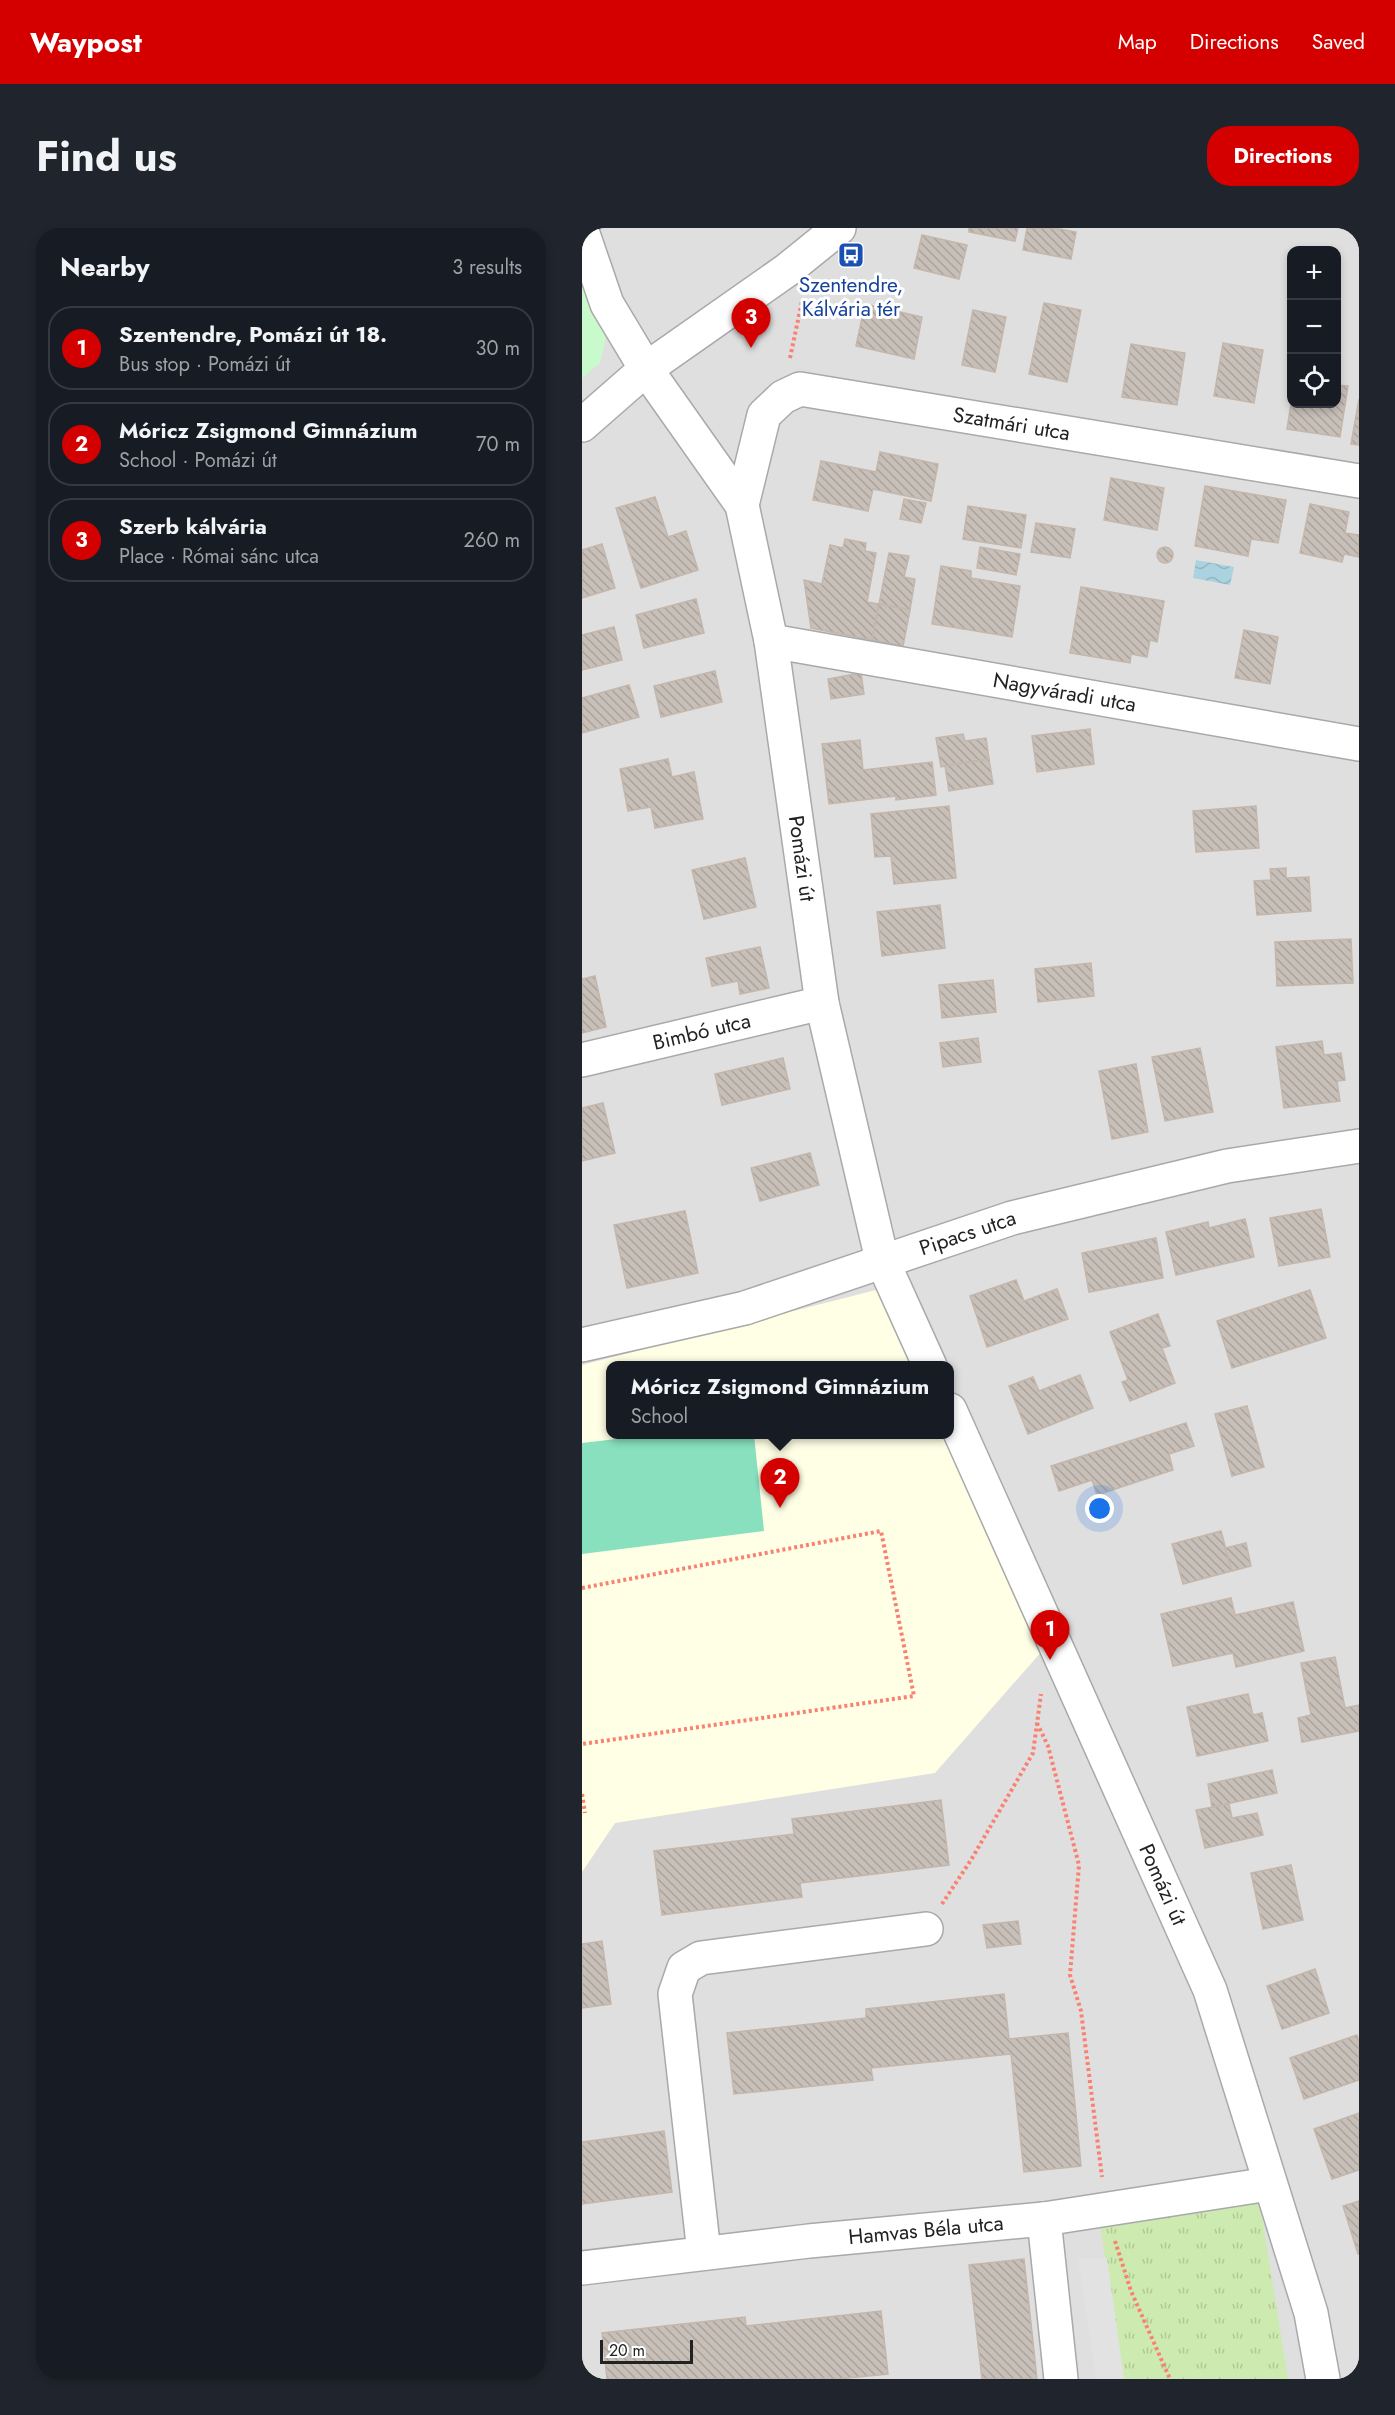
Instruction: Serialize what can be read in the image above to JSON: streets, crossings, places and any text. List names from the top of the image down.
{
  "streets": {
    "street": [
      "Szatmári utca",
      "Nagyváradi utca",
      "Pomázi út",
      "Bimbó utca",
      "Pipacs utca",
      "Hamvas Béla utca"
    ]
  },
  "crossings": [
    ["Nagyváradi utca", "Pomázi út"],
    ["Pomázi út", "Bimbó utca"],
    ["Pomázi út", "Pipacs utca"],
    ["Pomázi út", "Hamvas Béla utca"]
  ],
  "places": {
    "bus stop": ["Szentendre, Kálvária tér"]
  },
  "scale_bar": "20 m",
  "page": {
    "header": "Waypost",
    "nav": ["Map", "Directions", "Saved"],
    "title": "Find us",
    "buttons": "Directions",
    "heading": ["Nearby", "3 results"],
    "map_buttons": ["+", "−"],
    "pins": ["3", "2", "1"],
    "list": [
      {
        "mark": "1",
        "name": "Szentendre, Pomázi út 18.",
        "note": "Bus stop · Pomázi út",
        "value": "30 m"
      },
      {
        "mark": "2",
        "name": "Móricz Zsigmond Gimnázium",
        "note": "School · Pomázi út",
        "value": "70 m"
      },
      {
        "mark": "3",
        "name": "Szerb kálvária",
        "note": "Place · Római sánc utca",
        "value": "260 m"
      }
    ],
    "popup": ["Móricz Zsigmond Gimnázium", "School"],
    "scale": "20 m"
  }
}
